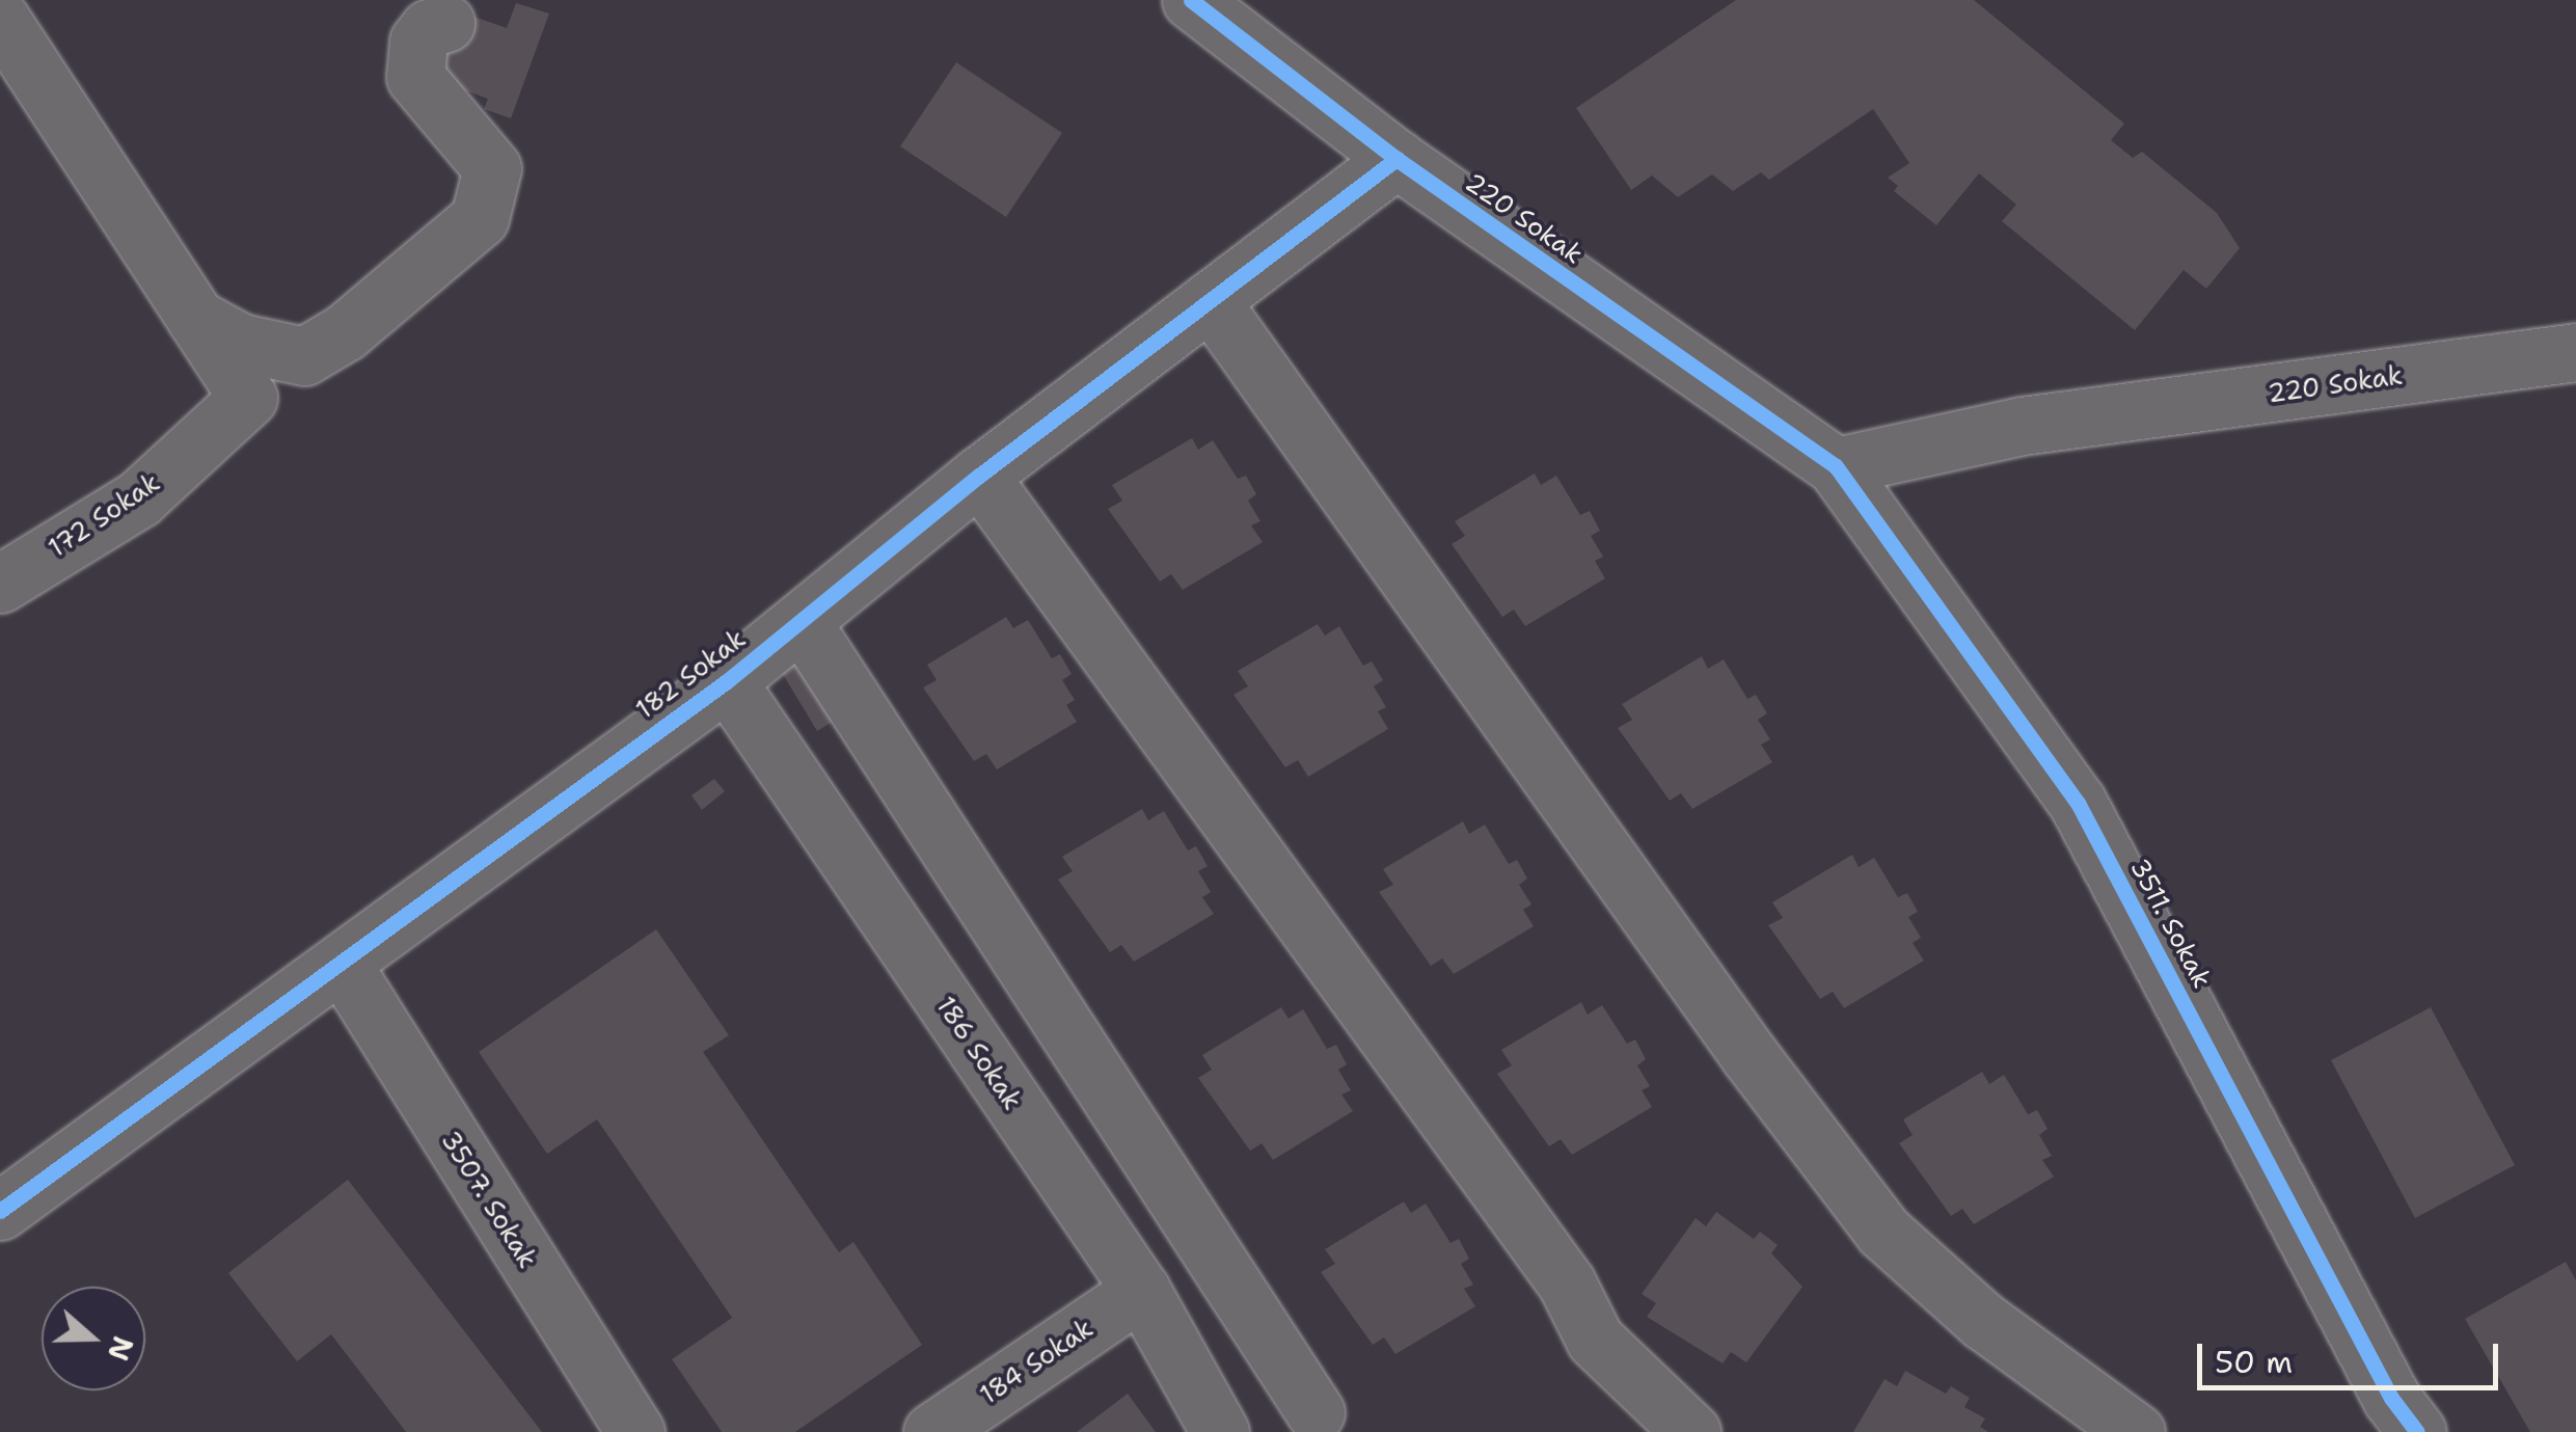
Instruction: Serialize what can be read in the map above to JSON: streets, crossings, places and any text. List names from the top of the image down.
{
  "streets": {
    "street": [
      "220 Sokak",
      "172 Sokak",
      "182 Sokak",
      "3511. Sokak",
      "186 Sokak",
      "3507. Sokak",
      "184 Sokak"
    ]
  },
  "crossings": [
    ["220 Sokak", "182 Sokak"],
    ["220 Sokak", "3511. Sokak"],
    ["182 Sokak", "186 Sokak"],
    ["182 Sokak", "3507. Sokak"],
    ["186 Sokak", "184 Sokak"]
  ],
  "scale_bar": "50 m",
  "north": "right"
}
